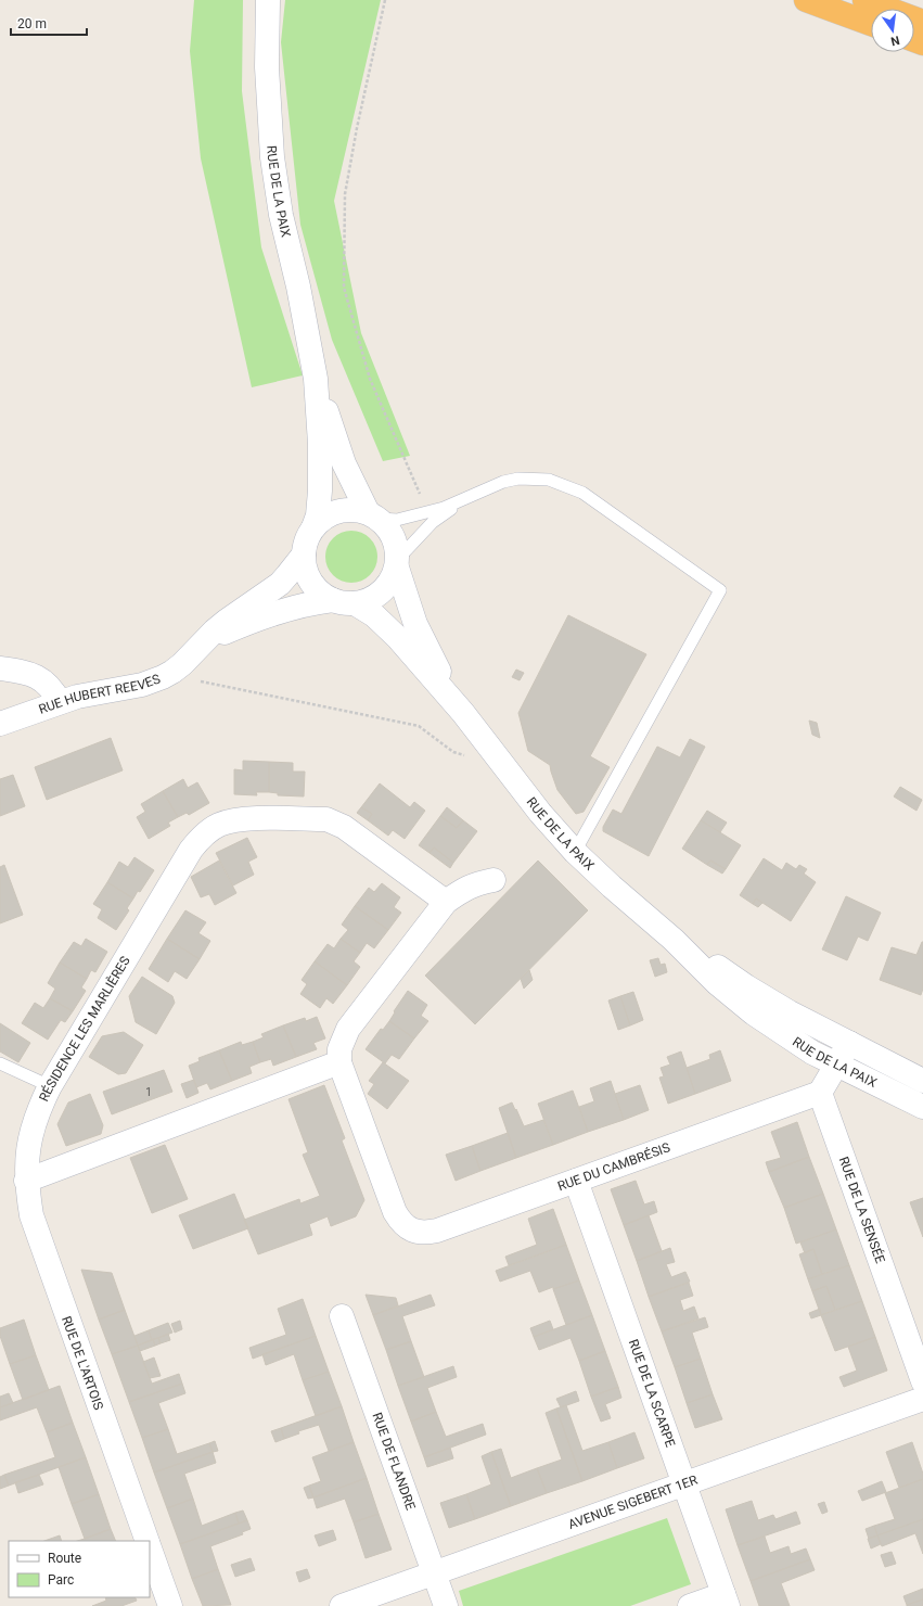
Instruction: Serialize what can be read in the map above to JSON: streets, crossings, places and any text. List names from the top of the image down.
{
  "streets": {
    "street": [
      "RUE DE LA PAIX",
      "RUE HUBERT REEVES",
      "RÉSIDENCE LES MARLIÈRES",
      "RUE DU CAMBRÉSIS",
      "RUE DE LA SENSÉE",
      "RUE DE L'ARTOIS",
      "RUE DE LA SCARPE",
      "RUE DE FLANDRE",
      "AVENUE SIGEBERT 1ER"
    ]
  },
  "crossings": [
    ["RUE DE LA PAIX", "RUE HUBERT REEVES"],
    ["RÉSIDENCE LES MARLIÈRES", "RUE DE L'ARTOIS"],
    ["RUE DU CAMBRÉSIS", "RUE DE LA SENSÉE"],
    ["RUE DU CAMBRÉSIS", "RUE DE LA SCARPE"],
    ["RUE DE LA SCARPE", "AVENUE SIGEBERT 1ER"],
    ["RUE DE FLANDRE", "AVENUE SIGEBERT 1ER"]
  ],
  "house_numbers": ["1"],
  "legend": ["Route", "Parc"],
  "scale_bar": "20 m",
  "north": "bottom"
}
